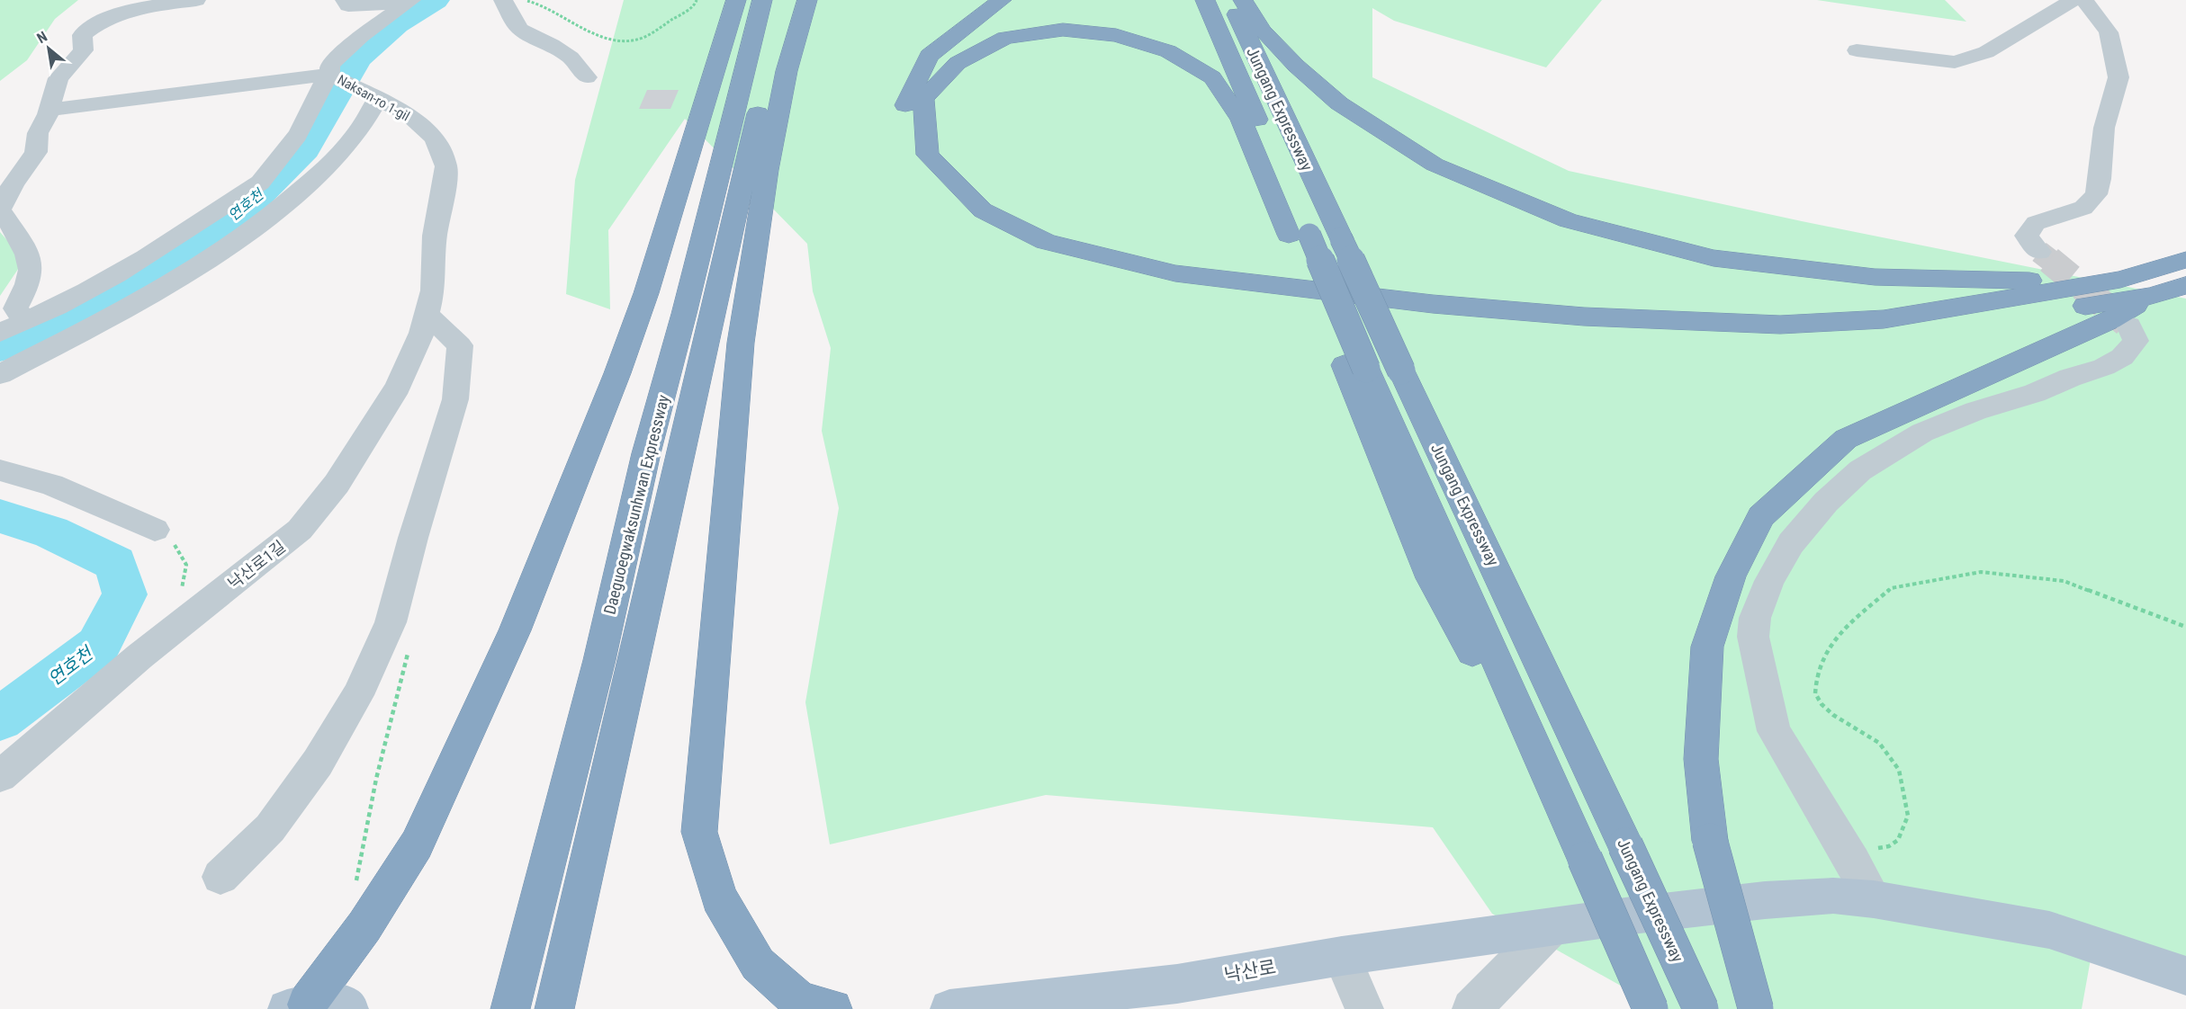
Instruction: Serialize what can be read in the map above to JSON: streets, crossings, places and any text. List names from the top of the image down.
{
  "streets": {
    "highway": ["Jungang Expressway", "Daeguoegwaksunhwan Expressway"],
    "main road": ["낙산로"],
    "street": ["Naksan-ro 1-gil", "낙산로1길"]
  },
  "crossings": [
    ["Naksan-ro 1-gil", "낙산로1길"]
  ],
  "water": ["연호천"],
  "north": "top left"
}
